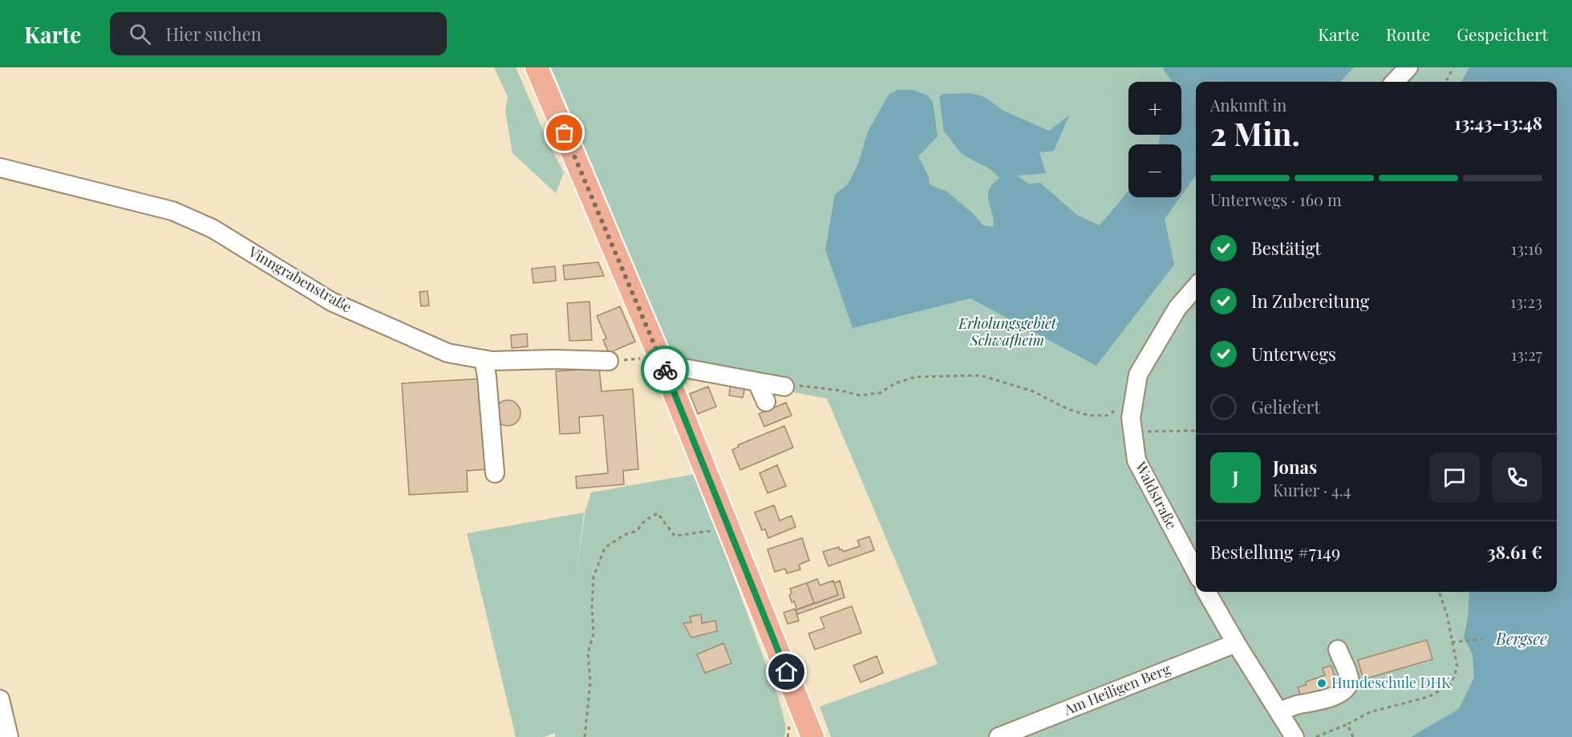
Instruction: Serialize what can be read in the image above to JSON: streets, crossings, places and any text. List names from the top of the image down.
{
  "streets": {
    "street": ["Vinngrabenstraße", "Waldstraße", "Am Heiligen Berg"]
  },
  "water": ["Bergsee"],
  "parks": ["Erholungsgebiet Schwafheim"],
  "places": ["Hundeschule DHK"],
  "page": {
    "header": "Karte",
    "search": "Hier suchen",
    "nav": ["Karte", "Route", "Gespeichert"],
    "map_buttons": ["+", "−"],
    "heading": ["2 Min.", "Ankunft in", "13:43–13:48"],
    "panel": [
      "Jonas",
      "Kurier · 4.4",
      "Bestellung #7149",
      "38.61 €"
    ],
    "bar": "Unterwegs · 160 m",
    "list": [
      ["Bestätigt", "13:16"],
      ["In Zubereitung", "13:23"],
      ["Unterwegs", "13:27"],
      "Geliefert"
    ],
    "round": "J"
  }
}
